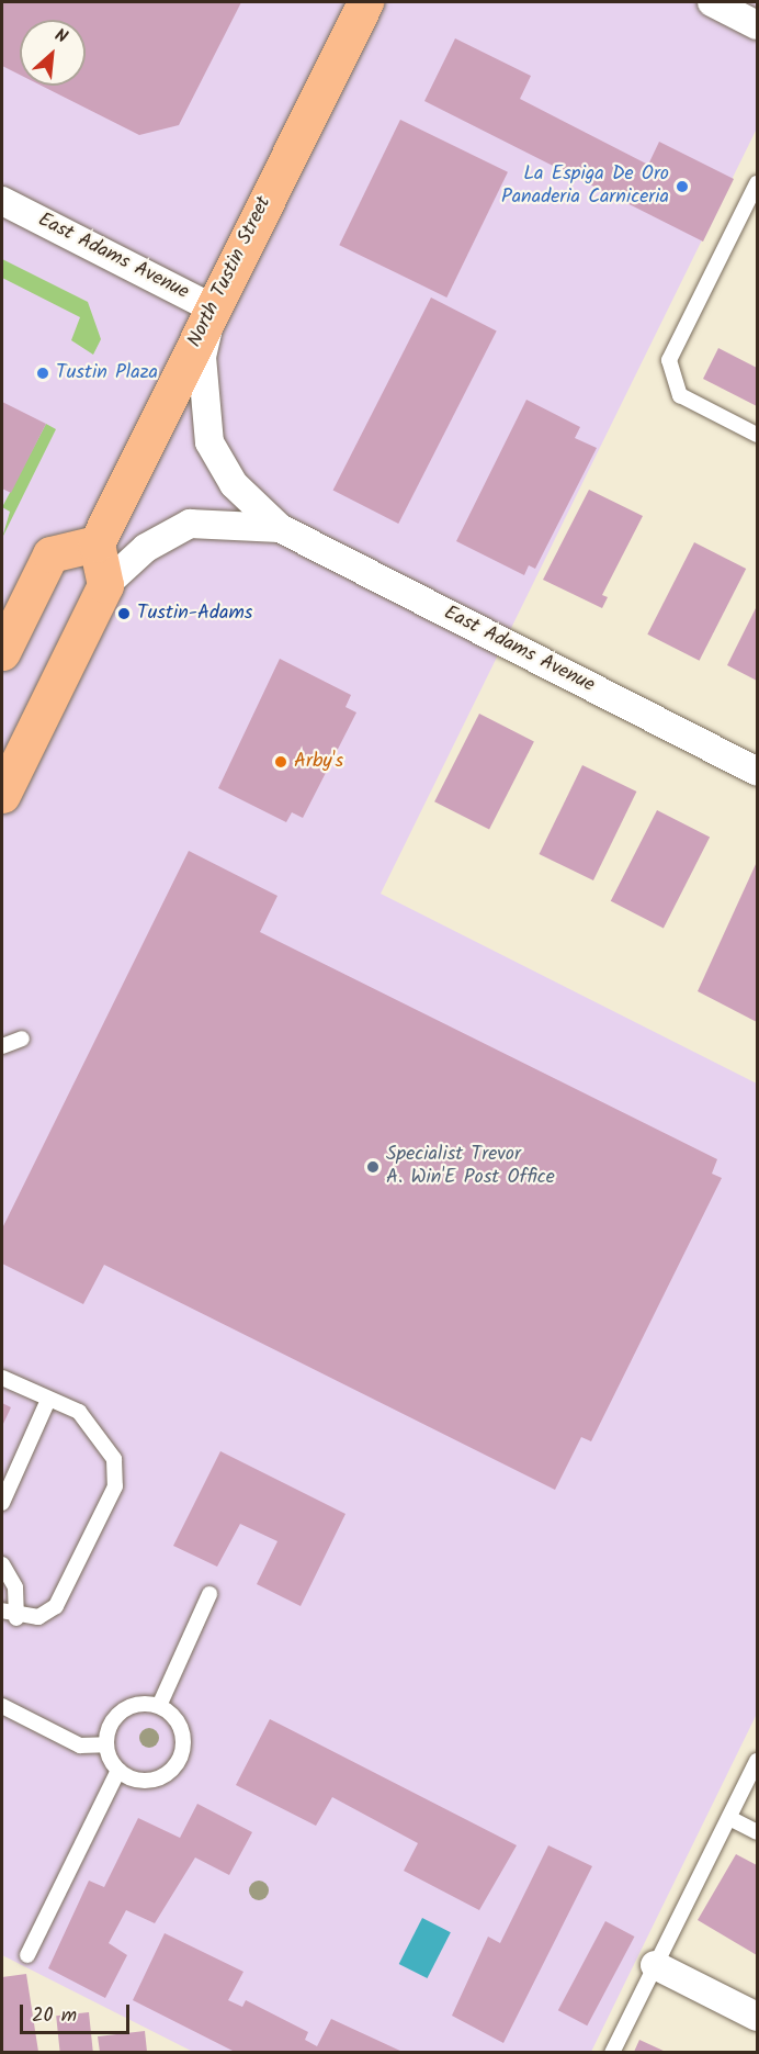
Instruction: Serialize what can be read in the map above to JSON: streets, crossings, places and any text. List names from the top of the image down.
{
  "streets": {
    "main road": ["North Tustin Street"],
    "street": ["East Adams Avenue"]
  },
  "crossings": [
    ["East Adams Avenue", "North Tustin Street"]
  ],
  "places": [
    "La Espiga De Oro Panaderia Carniceria",
    "Tustin Plaza",
    "Tustin-Adams",
    "Arby's",
    "Specialist Trevor A. Win'E Post Office"
  ],
  "scale_bar": "20 m",
  "north": "top right"
}
